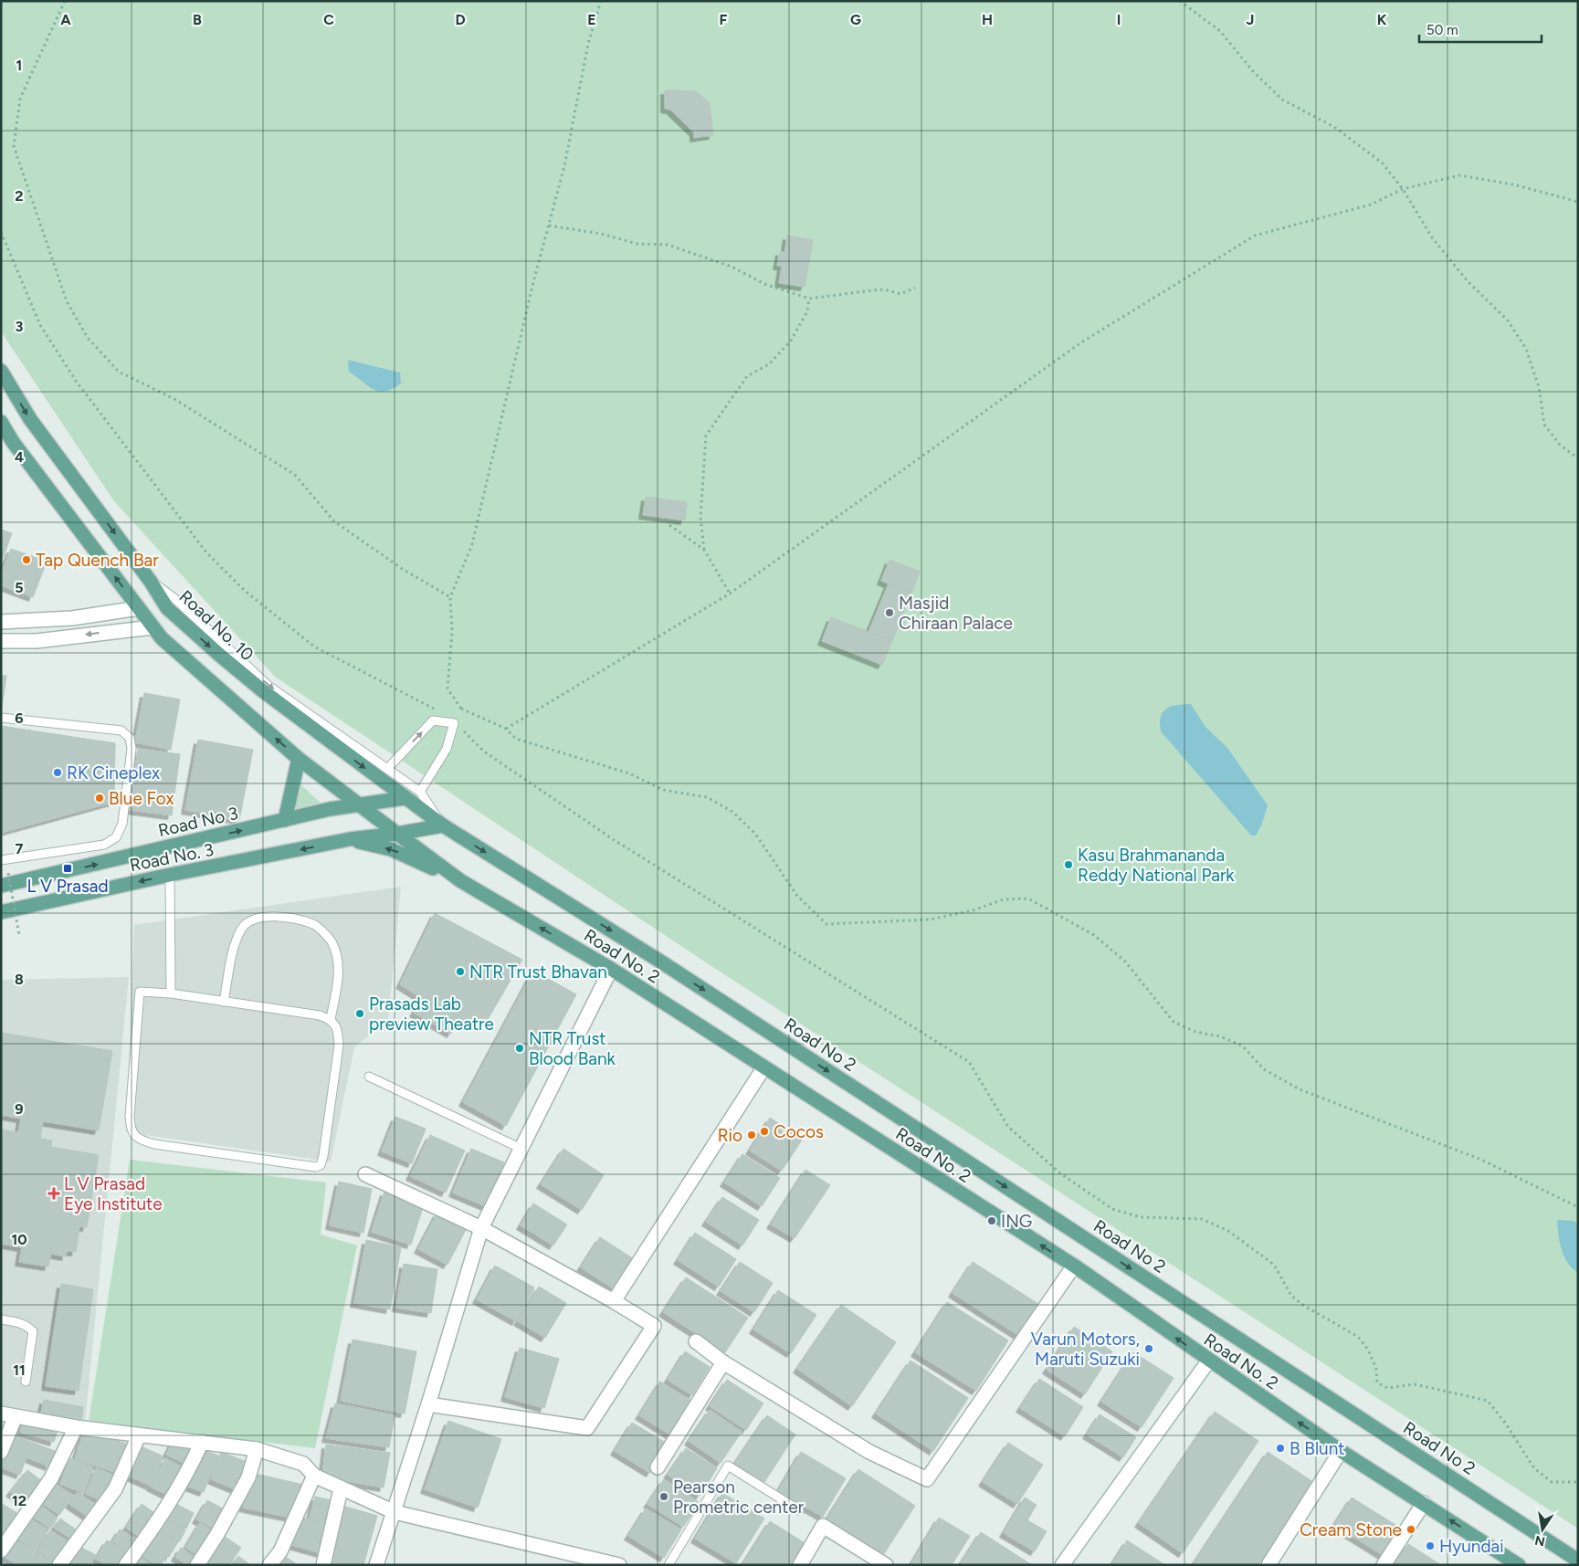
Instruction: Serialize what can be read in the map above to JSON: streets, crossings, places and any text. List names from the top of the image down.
{
  "streets": {
    "main road": [
      "Road No. 10",
      "Road No 3",
      "Road No. 3",
      "Road No. 2",
      "Road No 2"
    ]
  },
  "crossings": [
    ["Road No. 10", "Road No 3"],
    ["Road No 3", "Road No. 2"],
    ["Road No. 3", "Road No. 2"],
    ["Road No. 3", "Road No 2"]
  ],
  "one_way": [
    "Road No 3",
    "Road No. 3",
    "Road No. 2",
    "Road No 2"
  ],
  "places": {
    "other": [
      "Tap Quench Bar",
      "Masjid Chiraan Palace",
      "RK Cineplex",
      "Blue Fox",
      "Kasu Brahmananda Reddy National Park",
      "NTR Trust Bhavan",
      "Prasads Lab preview Theatre",
      "NTR Trust Blood Bank",
      "Cocos",
      "Rio",
      "ING",
      "Varun Motors, Maruti Suzuki",
      "B Blunt",
      "Pearson Prometric center",
      "Cream Stone",
      "Hyundai"
    ],
    "transit": ["L V Prasad"],
    "health": ["L V Prasad Eye Institute"]
  },
  "scale_bar": "50 m",
  "north": "bottom",
  "grid": {
    "columns": [
      "A",
      "B",
      "C",
      "D",
      "E",
      "F",
      "G",
      "H",
      "I",
      "J",
      "K"
    ],
    "rows": [
      "1",
      "2",
      "3",
      "4",
      "5",
      "6",
      "7",
      "8",
      "9",
      "10",
      "11",
      "12"
    ]
  }
}
